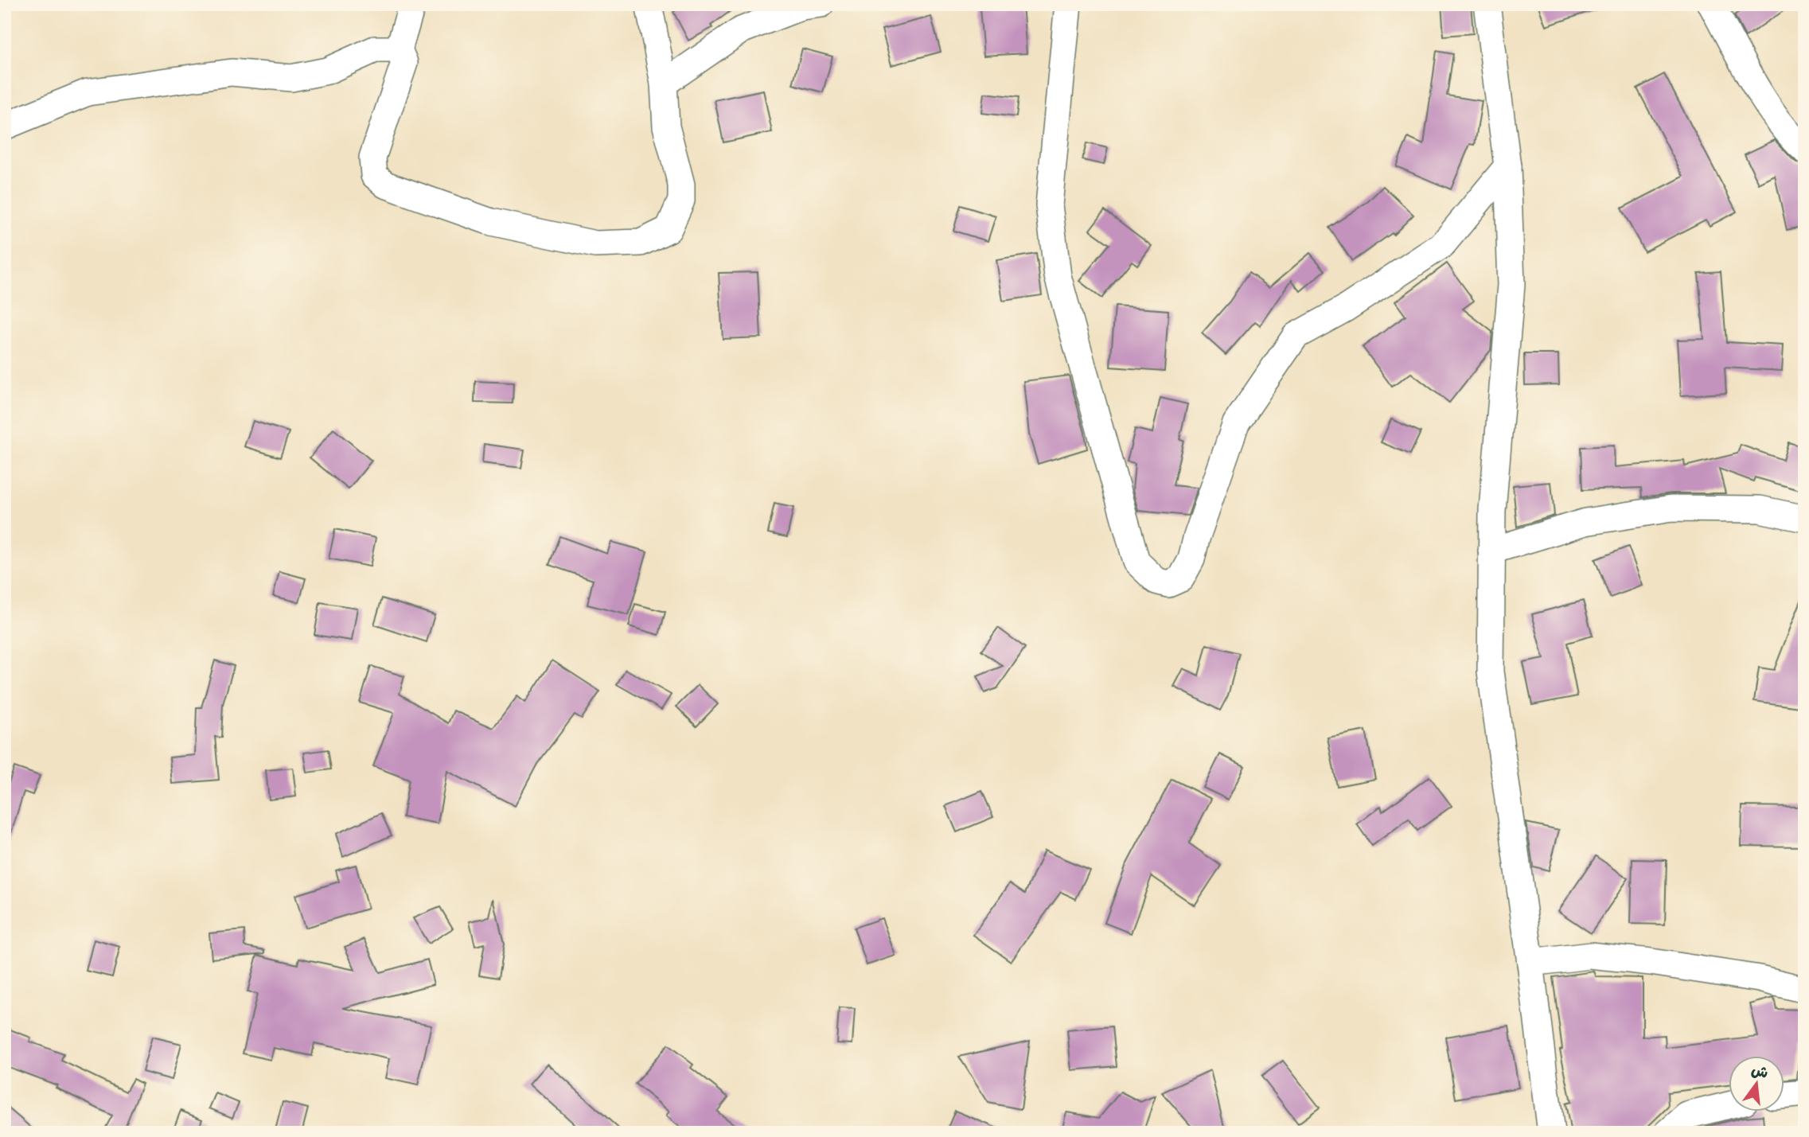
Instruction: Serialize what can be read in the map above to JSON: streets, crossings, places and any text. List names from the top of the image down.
{
  "north": "top"
}
